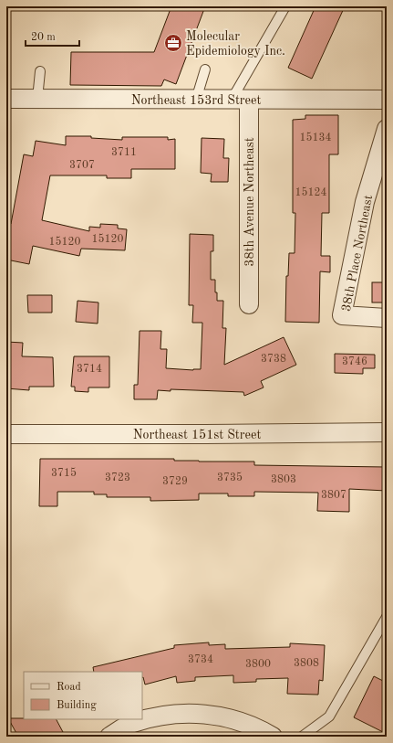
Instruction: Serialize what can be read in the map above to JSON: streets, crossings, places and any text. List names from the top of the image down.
{
  "streets": {
    "street": [
      "Northeast 153rd Street",
      "38th Avenue Northeast",
      "38th Place Northeast",
      "Northeast 151st Street"
    ]
  },
  "crossings": [
    ["Northeast 153rd Street", "38th Avenue Northeast"]
  ],
  "places": {
    "office": ["Molecular Epidemiology Inc."]
  },
  "house_numbers": [
    "15134",
    "3711",
    "3707",
    "15124",
    "15120",
    "15120",
    "3738",
    "3746",
    "3714",
    "3715",
    "3723",
    "3735",
    "3803",
    "3729",
    "3807",
    "3734",
    "3808",
    "3800"
  ],
  "legend": ["Road", "Building"],
  "scale_bar": "20 m"
}
